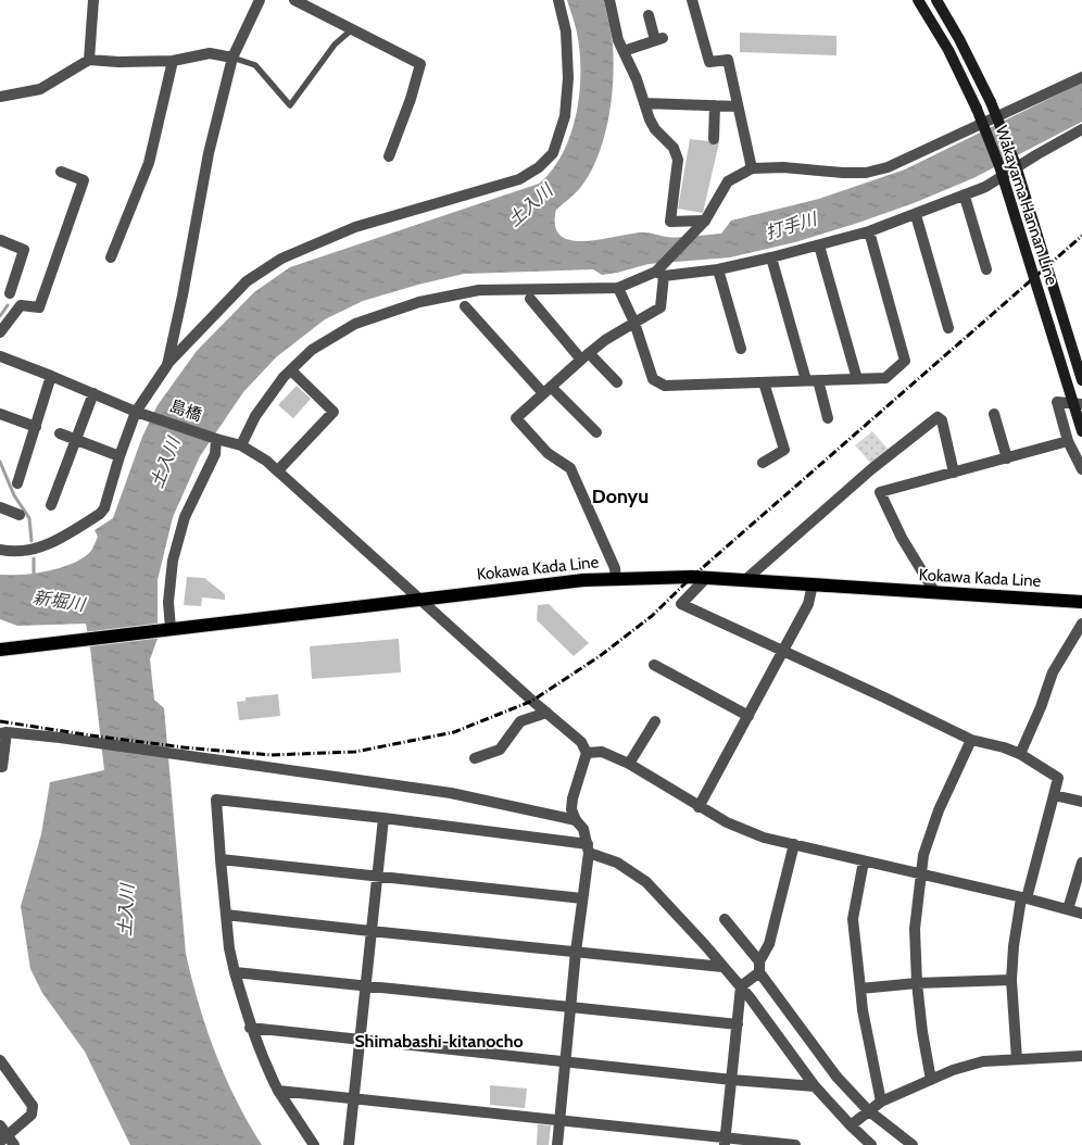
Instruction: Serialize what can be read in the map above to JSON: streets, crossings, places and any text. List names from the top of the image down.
{
  "streets": {
    "main road": ["Wakayama Hannan Line", "Kokawa Kada Line"],
    "street": ["島橋"]
  },
  "crossings": [
    ["島橋", "Kokawa Kada Line"]
  ],
  "districts": ["Donyu", "Shimabashi-kitanocho"],
  "water": ["土入川", "打手川", "新堀川"]
}
